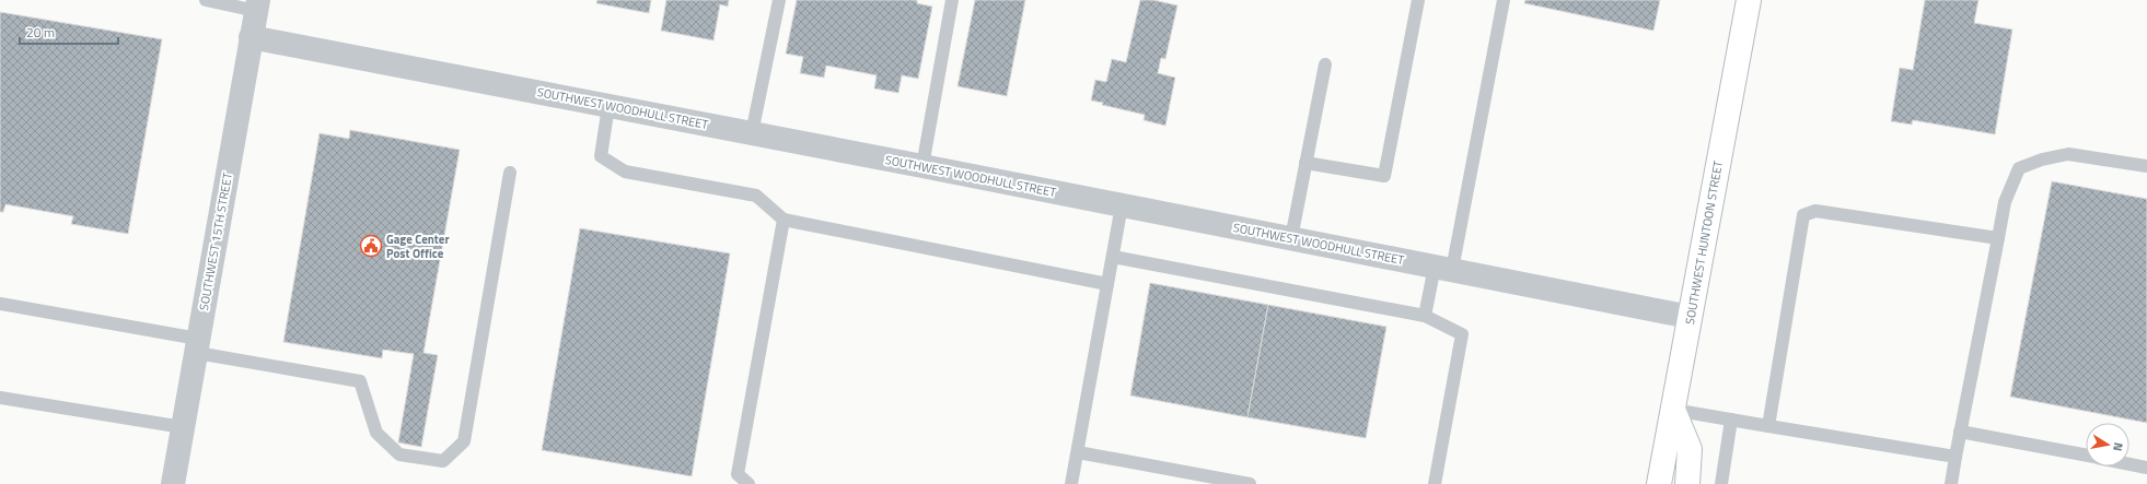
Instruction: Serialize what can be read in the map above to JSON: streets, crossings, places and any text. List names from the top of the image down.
{
  "streets": {
    "main road": ["SOUTHWEST HUNTOON STREET"],
    "street": ["SOUTHWEST WOODHULL STREET", "SOUTHWEST 15TH STREET"]
  },
  "crossings": [
    ["SOUTHWEST WOODHULL STREET", "SOUTHWEST 15TH STREET"],
    ["SOUTHWEST WOODHULL STREET", "SOUTHWEST HUNTOON STREET"]
  ],
  "places": {
    "public building": ["Gage Center Post Office"]
  },
  "scale_bar": "20 m",
  "north": "right"
}
